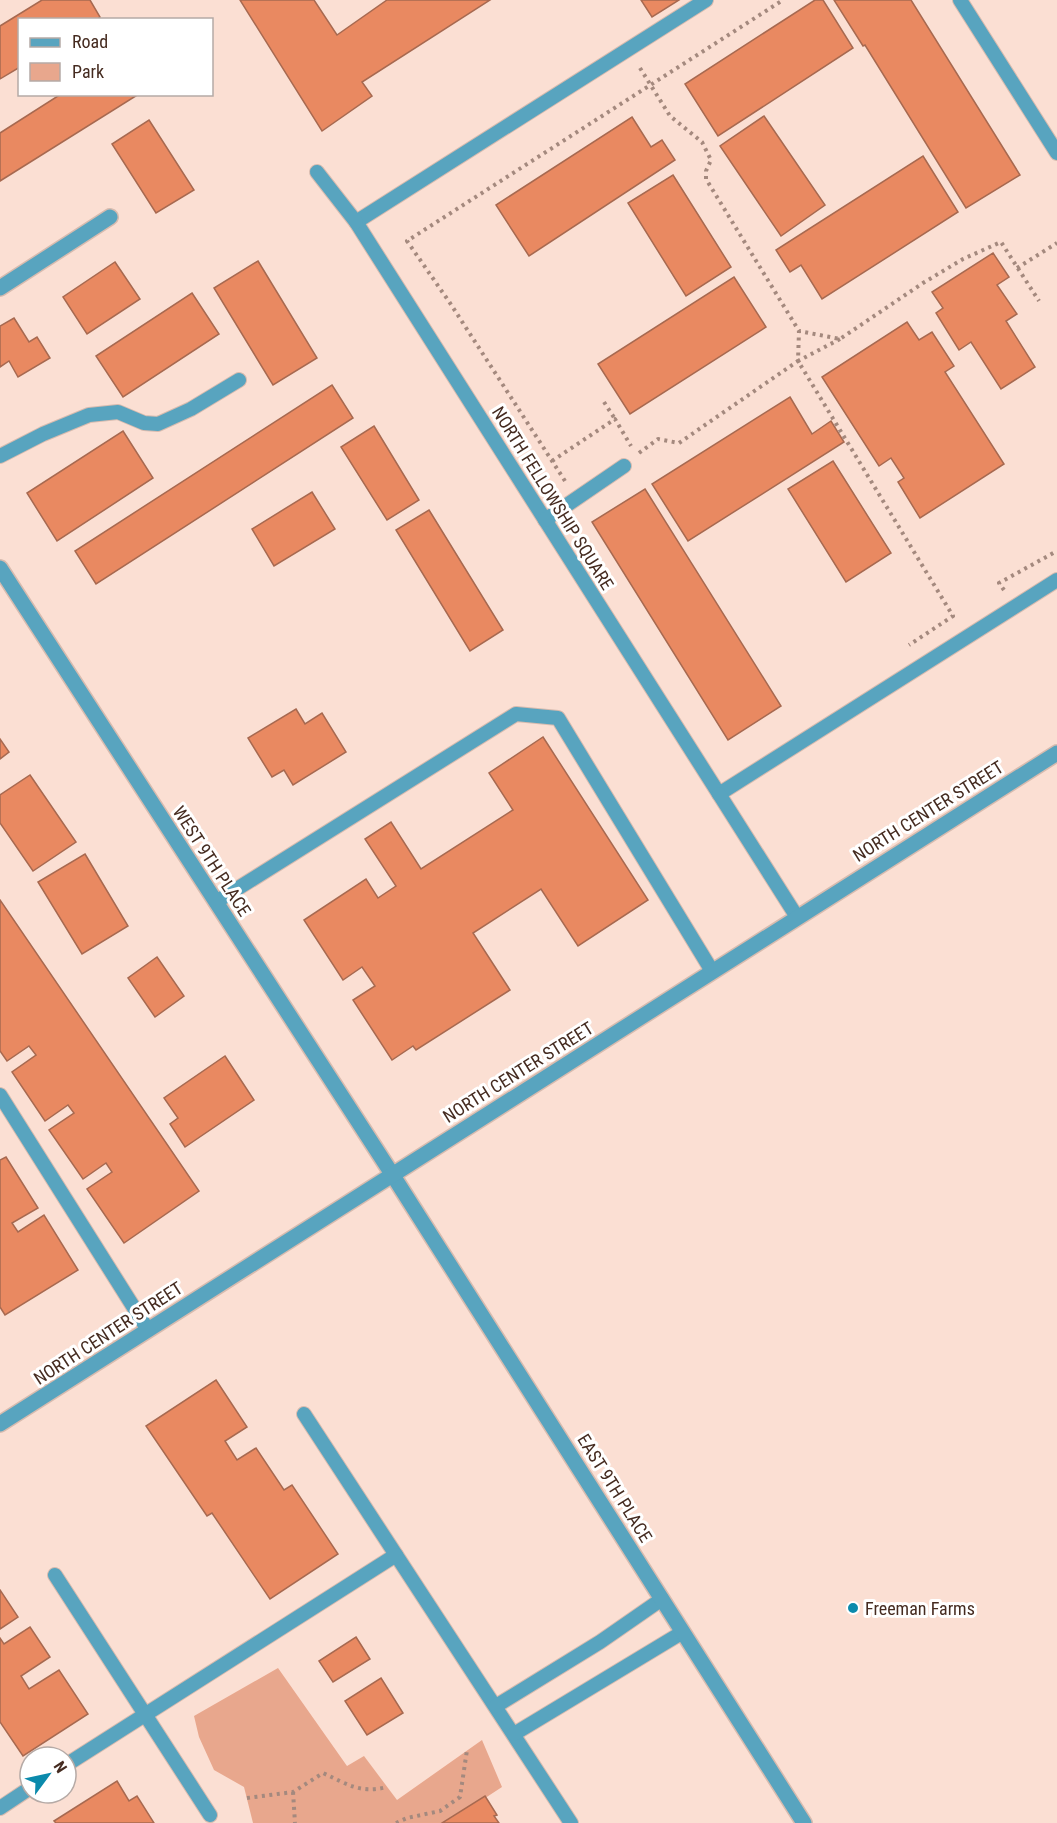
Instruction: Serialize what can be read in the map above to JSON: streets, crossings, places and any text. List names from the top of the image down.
{
  "streets": {
    "street": ["NORTH CENTER STREET", "WEST 9TH PLACE", "EAST 9TH PLACE"],
    "lane": ["NORTH FELLOWSHIP SQUARE"]
  },
  "crossings": [
    ["NORTH FELLOWSHIP SQUARE", "NORTH CENTER STREET"],
    ["NORTH CENTER STREET", "WEST 9TH PLACE"],
    ["NORTH CENTER STREET", "EAST 9TH PLACE"],
    ["WEST 9TH PLACE", "EAST 9TH PLACE"]
  ],
  "places": ["Freeman Farms"],
  "legend": ["Road", "Park"],
  "north": "top right"
}
